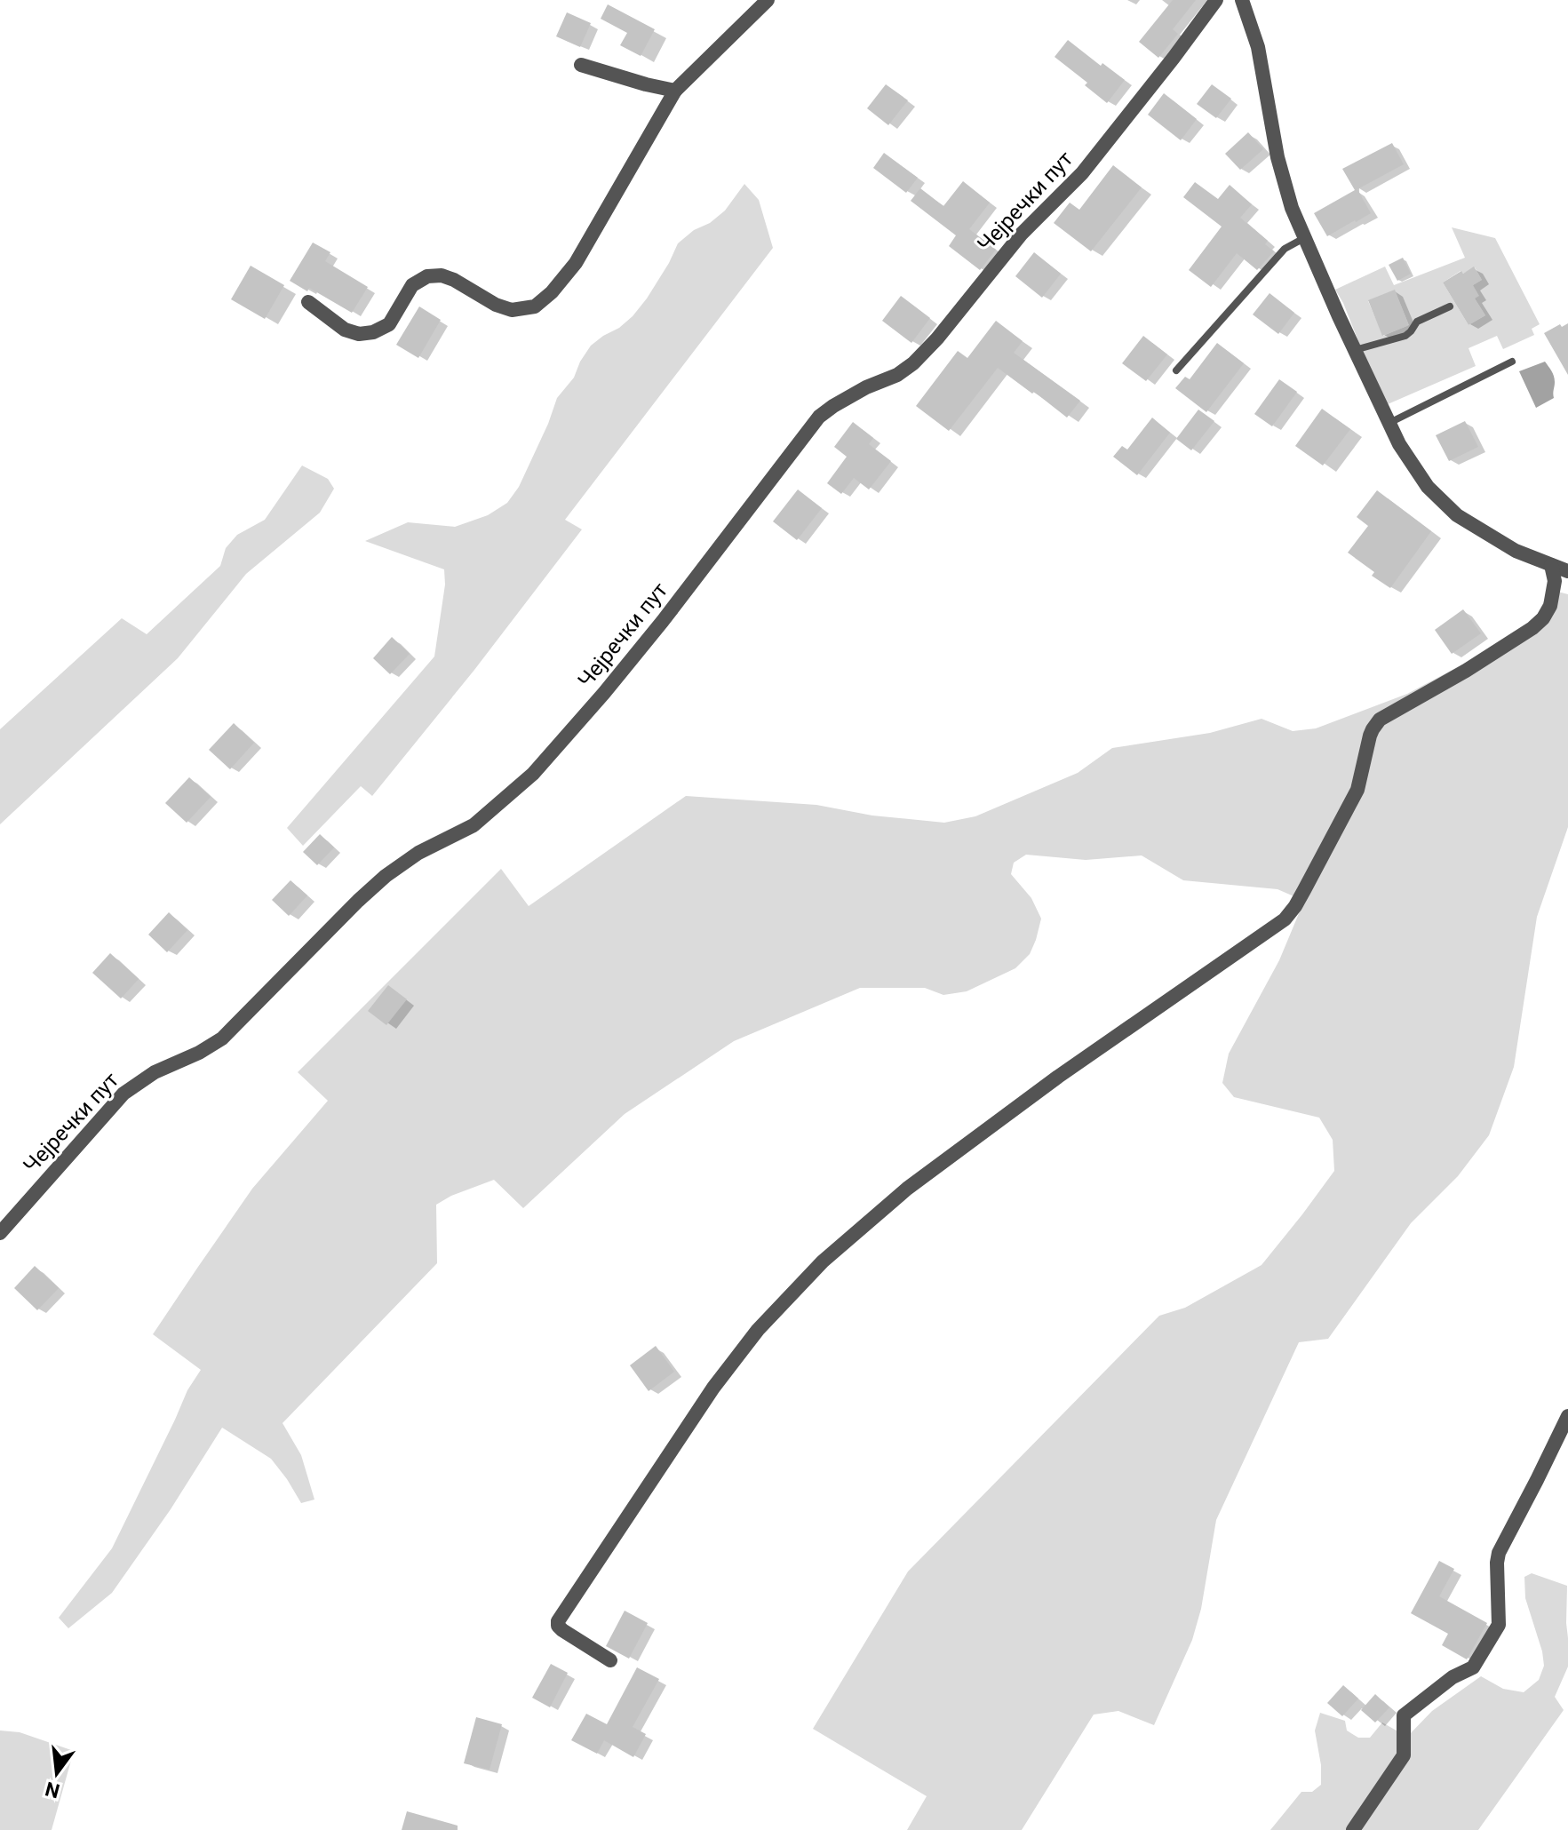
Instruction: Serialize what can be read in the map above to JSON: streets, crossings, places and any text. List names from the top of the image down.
{
  "streets": {
    "street": ["Чејречки пут"]
  },
  "north": "bottom"
}
